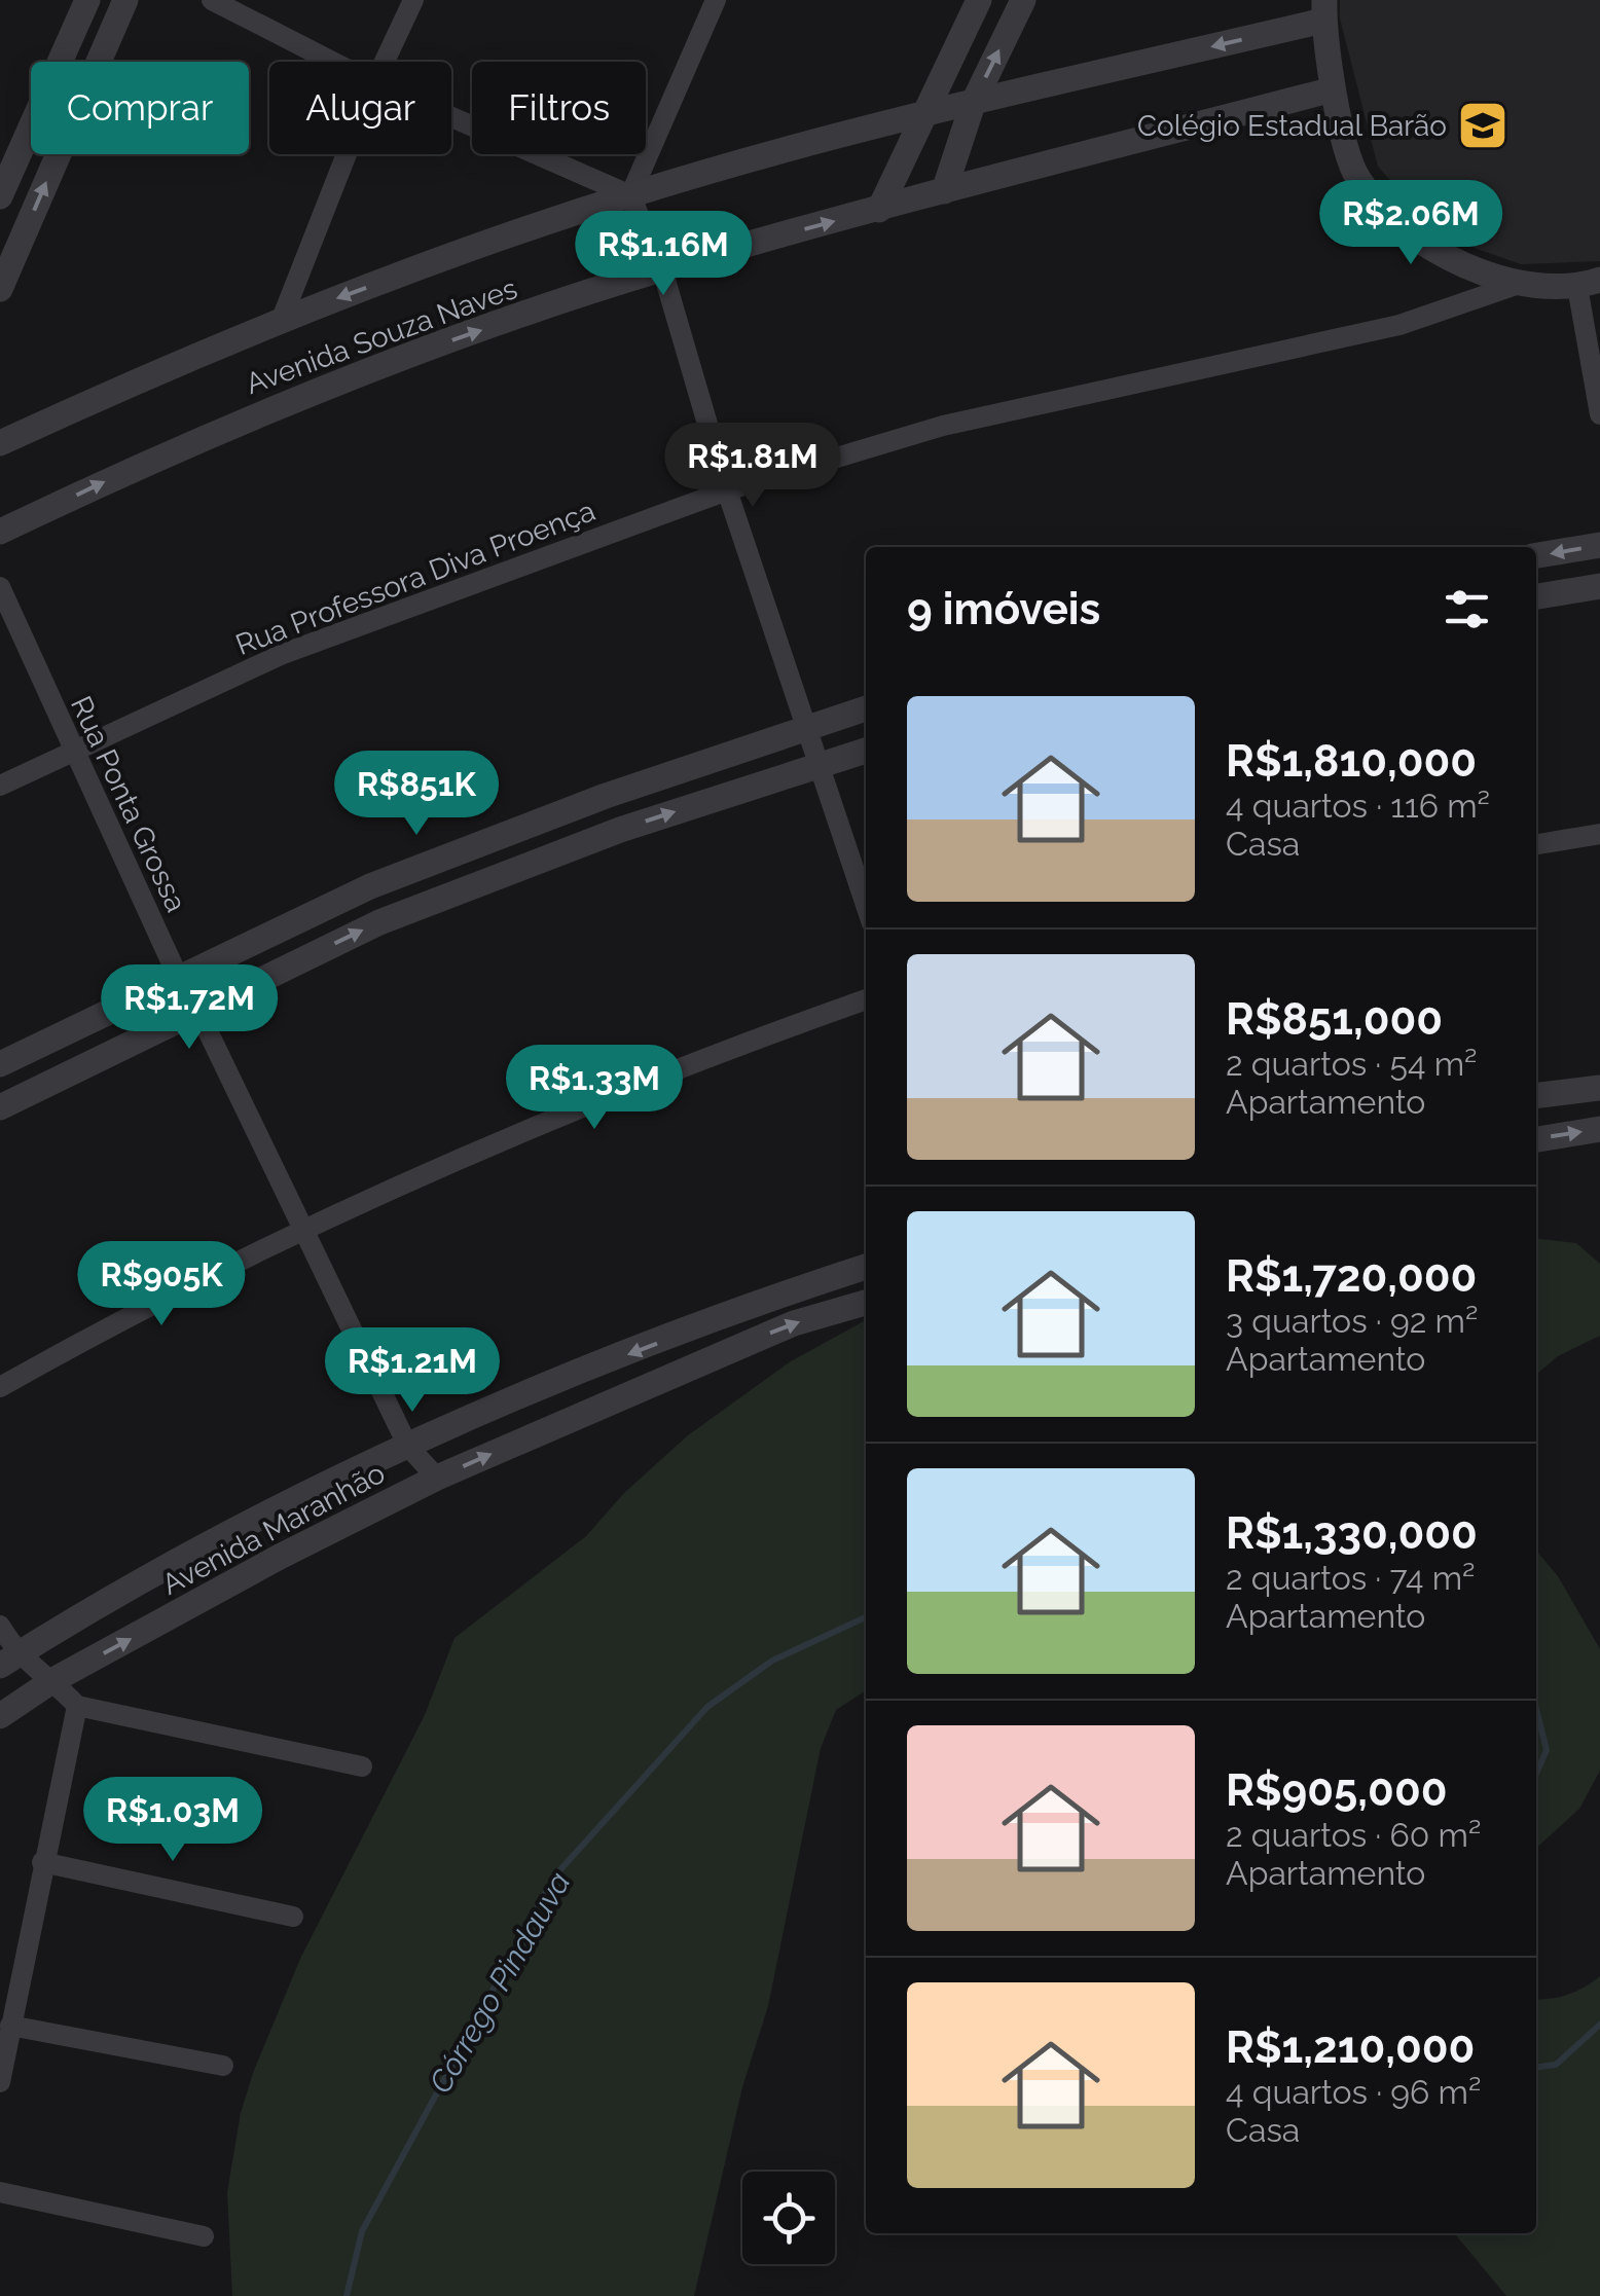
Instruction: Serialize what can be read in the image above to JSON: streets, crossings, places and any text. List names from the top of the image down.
{
  "streets": {
    "street": [
      "Avenida Souza Naves",
      "Rua Professora Diva Proença",
      "Rua Ponta Grossa",
      "Avenida Maranhão"
    ]
  },
  "crossings": [
    ["Rua Professora Diva Proença", "Rua Ponta Grossa"],
    ["Rua Ponta Grossa", "Avenida Maranhão"]
  ],
  "water": ["Córrego Pindauva"],
  "places": {
    "school or university": ["Colégio Estadual Barão"]
  },
  "page": {
    "chip": ["Comprar", "Alugar", "Filtros"],
    "price": [
      "R$2.06M",
      "R$1.16M",
      "R$1.81M",
      "R$851K",
      "R$1.72M",
      "R$1.33M",
      "R$905K",
      "R$1.21M",
      "R$1.03M"
    ],
    "heading": "9 imóveis",
    "list": [
      {
        "name": "R$1,810,000",
        "note": "4 quartos · 116 m² · Casa"
      },
      {
        "name": "R$851,000",
        "note": "2 quartos · 54 m² · Apartamento"
      },
      {
        "name": "R$1,720,000",
        "note": "3 quartos · 92 m² · Apartamento"
      },
      {
        "name": "R$1,330,000",
        "note": "2 quartos · 74 m² · Apartamento"
      },
      {
        "name": "R$905,000",
        "note": "2 quartos · 60 m² · Apartamento"
      },
      {
        "name": "R$1,210,000",
        "note": "4 quartos · 96 m² · Casa"
      }
    ]
  }
}
